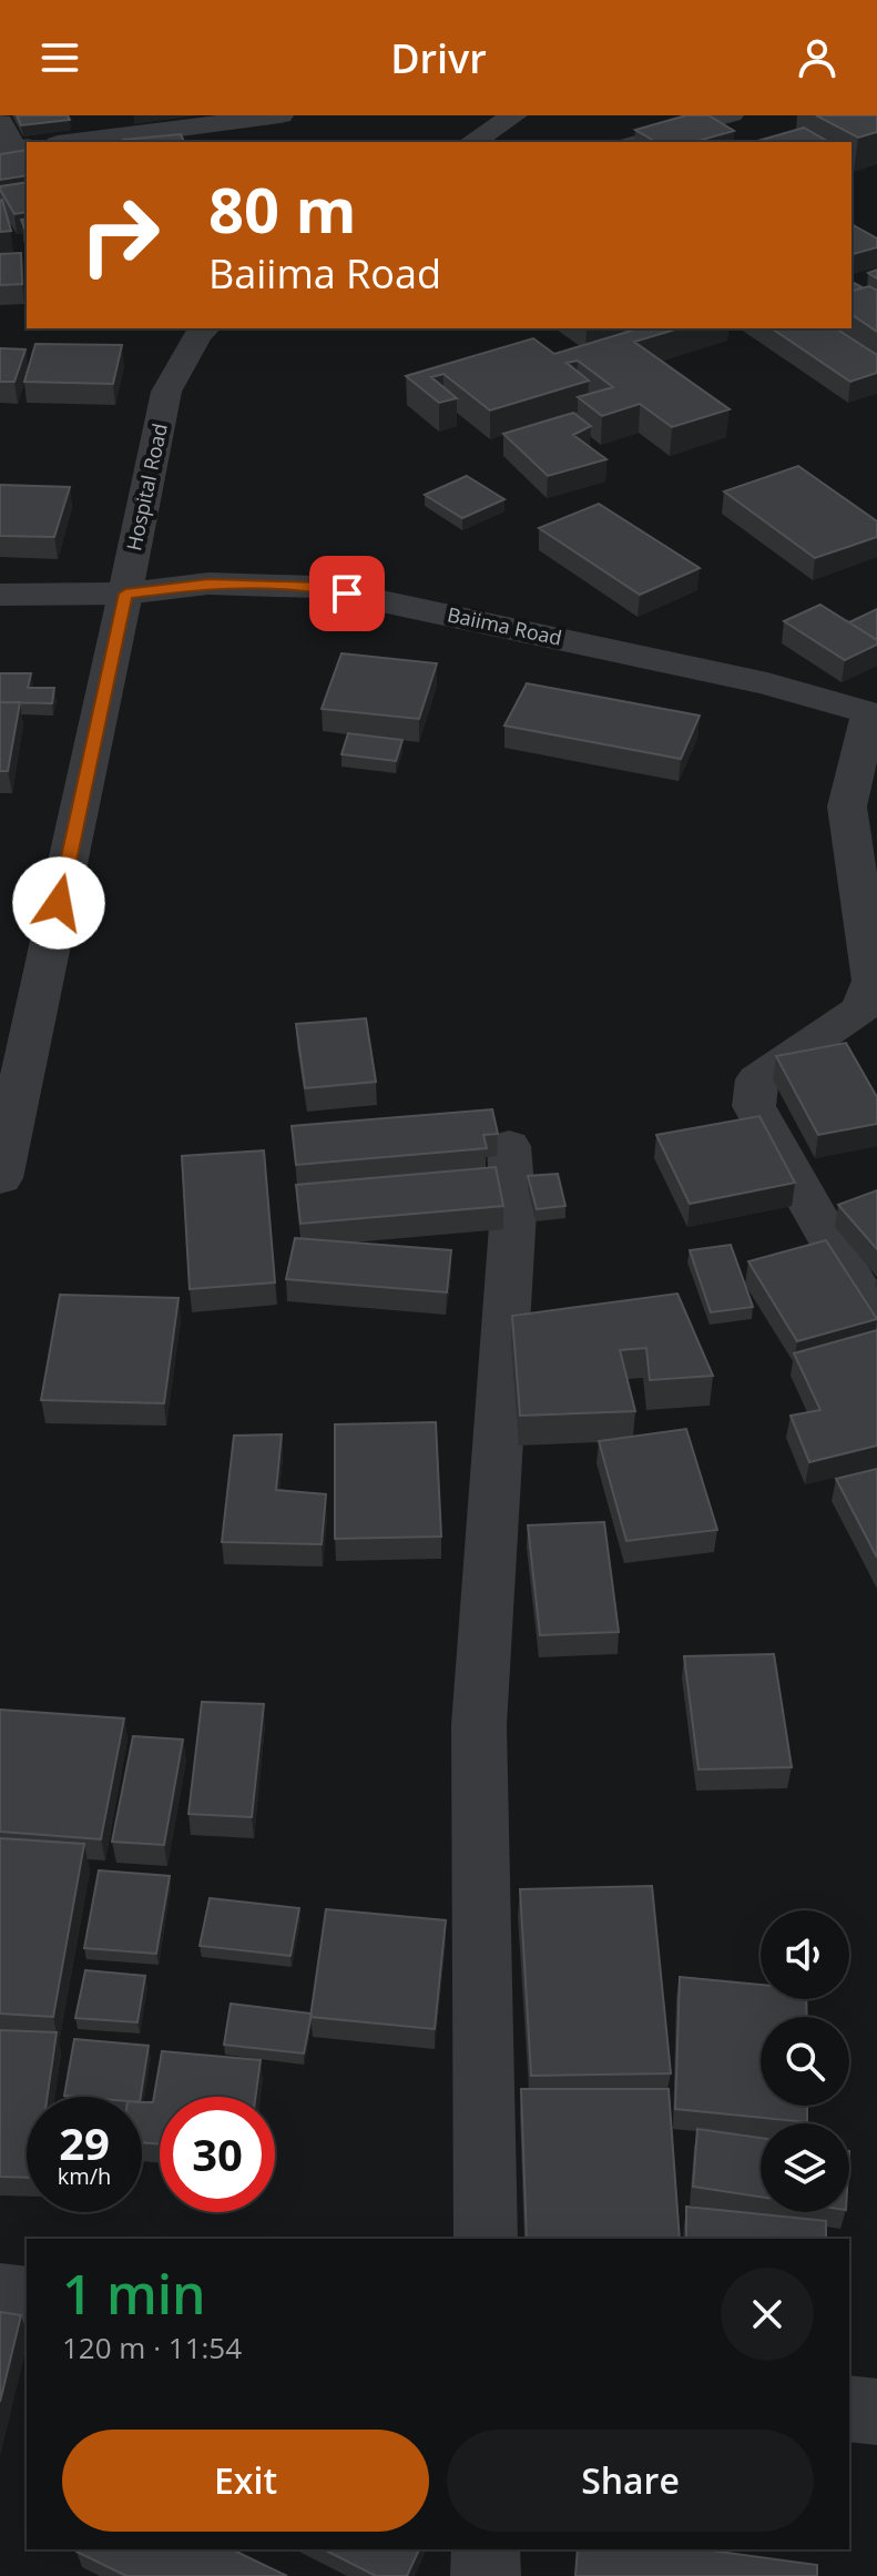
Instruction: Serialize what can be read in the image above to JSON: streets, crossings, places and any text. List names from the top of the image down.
{
  "streets": {
    "street": ["Hospital Road", "Baiima Road"]
  },
  "crossings": [
    ["Hospital Road", "Baiima Road"]
  ],
  "page": {
    "header": "Drivr",
    "turn": ["80 m", "Baiima Road"],
    "speed": "29 km/h",
    "limit": "30",
    "heading": ["1 min", "120 m · 11:54"],
    "buttons": ["Exit", "Share"]
  }
}
